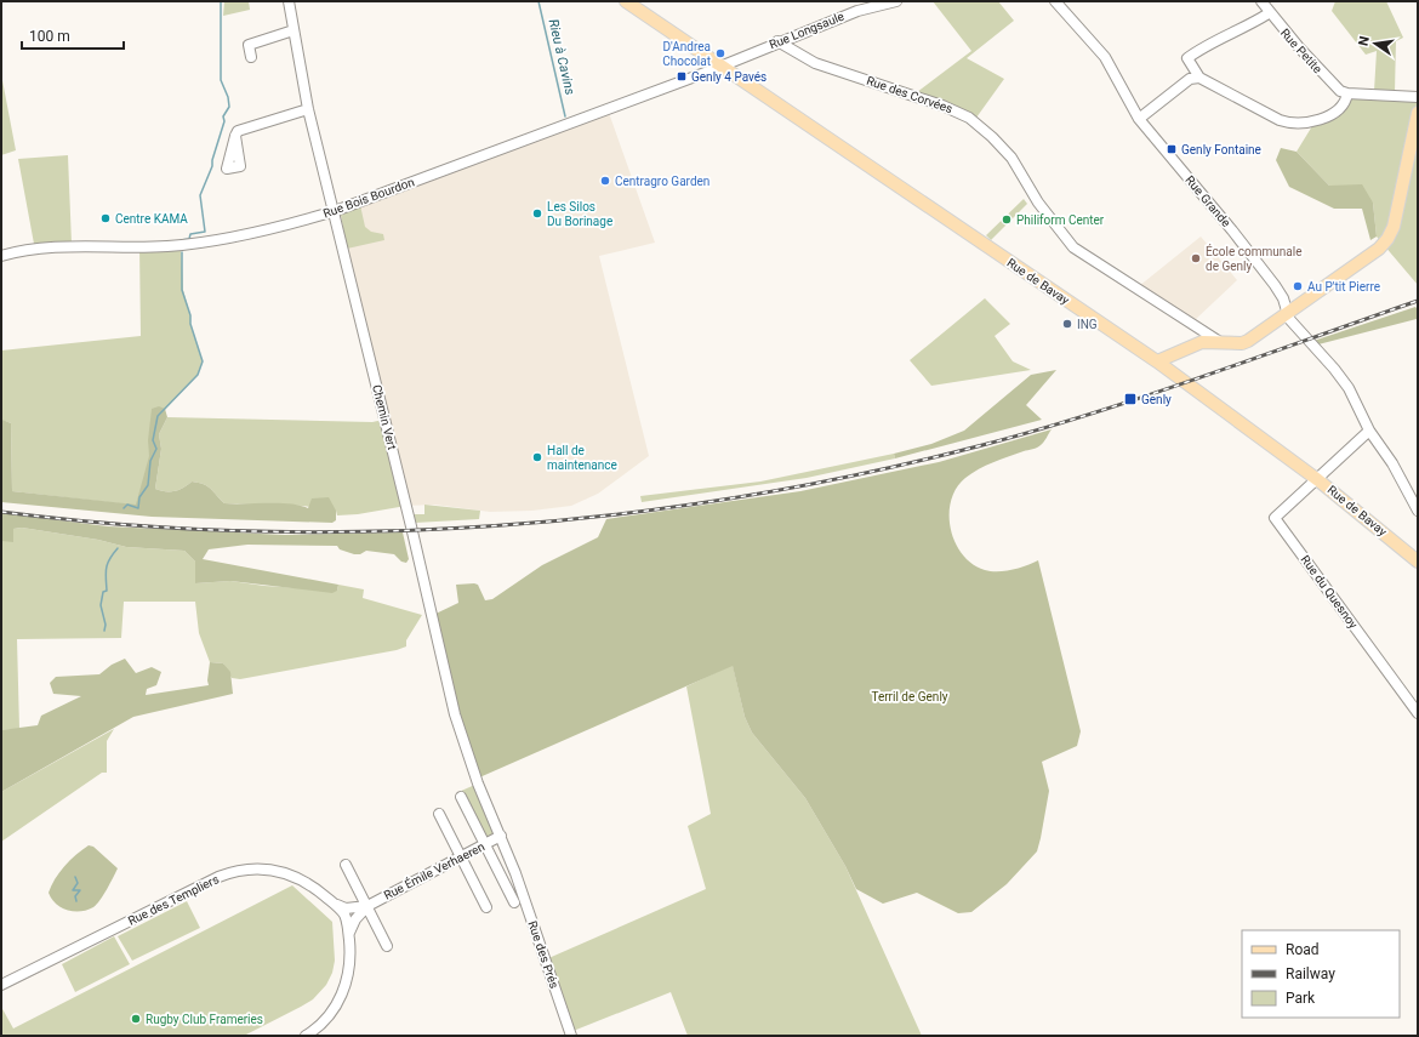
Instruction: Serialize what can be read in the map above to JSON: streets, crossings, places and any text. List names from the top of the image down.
{
  "streets": {
    "main road": ["Rue de Bavay"],
    "street": [
      "Rue Longsaule",
      "Rue Petite",
      "Rue des Corvées",
      "Rue Bois Bourdon",
      "Rue Grande",
      "Chemin Vert",
      "Rue du Quesnoy",
      "Rue Émile Verhaeren",
      "Rue des Templiers",
      "Rue des Prés"
    ]
  },
  "crossings": [
    ["Rue Longsaule", "Rue des Corvées"],
    ["Rue Longsaule", "Rue Bois Bourdon"],
    ["Rue Longsaule", "Rue de Bavay"],
    ["Rue Bois Bourdon", "Rue de Bavay"],
    ["Rue Bois Bourdon", "Chemin Vert"],
    ["Rue de Bavay", "Rue du Quesnoy"],
    ["Chemin Vert", "Rue Émile Verhaeren"],
    ["Chemin Vert", "Rue des Prés"],
    ["Rue Émile Verhaeren", "Rue des Templiers"],
    ["Rue Émile Verhaeren", "Rue des Prés"]
  ],
  "water": ["Rieu à Cavins"],
  "parks": ["Terril de Genly"],
  "places": {
    "other": [
      "D'Andrea Chocolat",
      "Centragro Garden",
      "Les Silos Du Borinage",
      "Centre KAMA",
      "Philiform Center",
      "École communale de Genly",
      "Au P'tit Pierre",
      "ING",
      "Hall de maintenance",
      "Rugby Club Frameries"
    ],
    "transit": ["Genly 4 Pavés", "Genly Fontaine", "Genly"]
  },
  "legend": ["Road", "Railway", "Park"],
  "scale_bar": "100 m",
  "north": "left"
}
